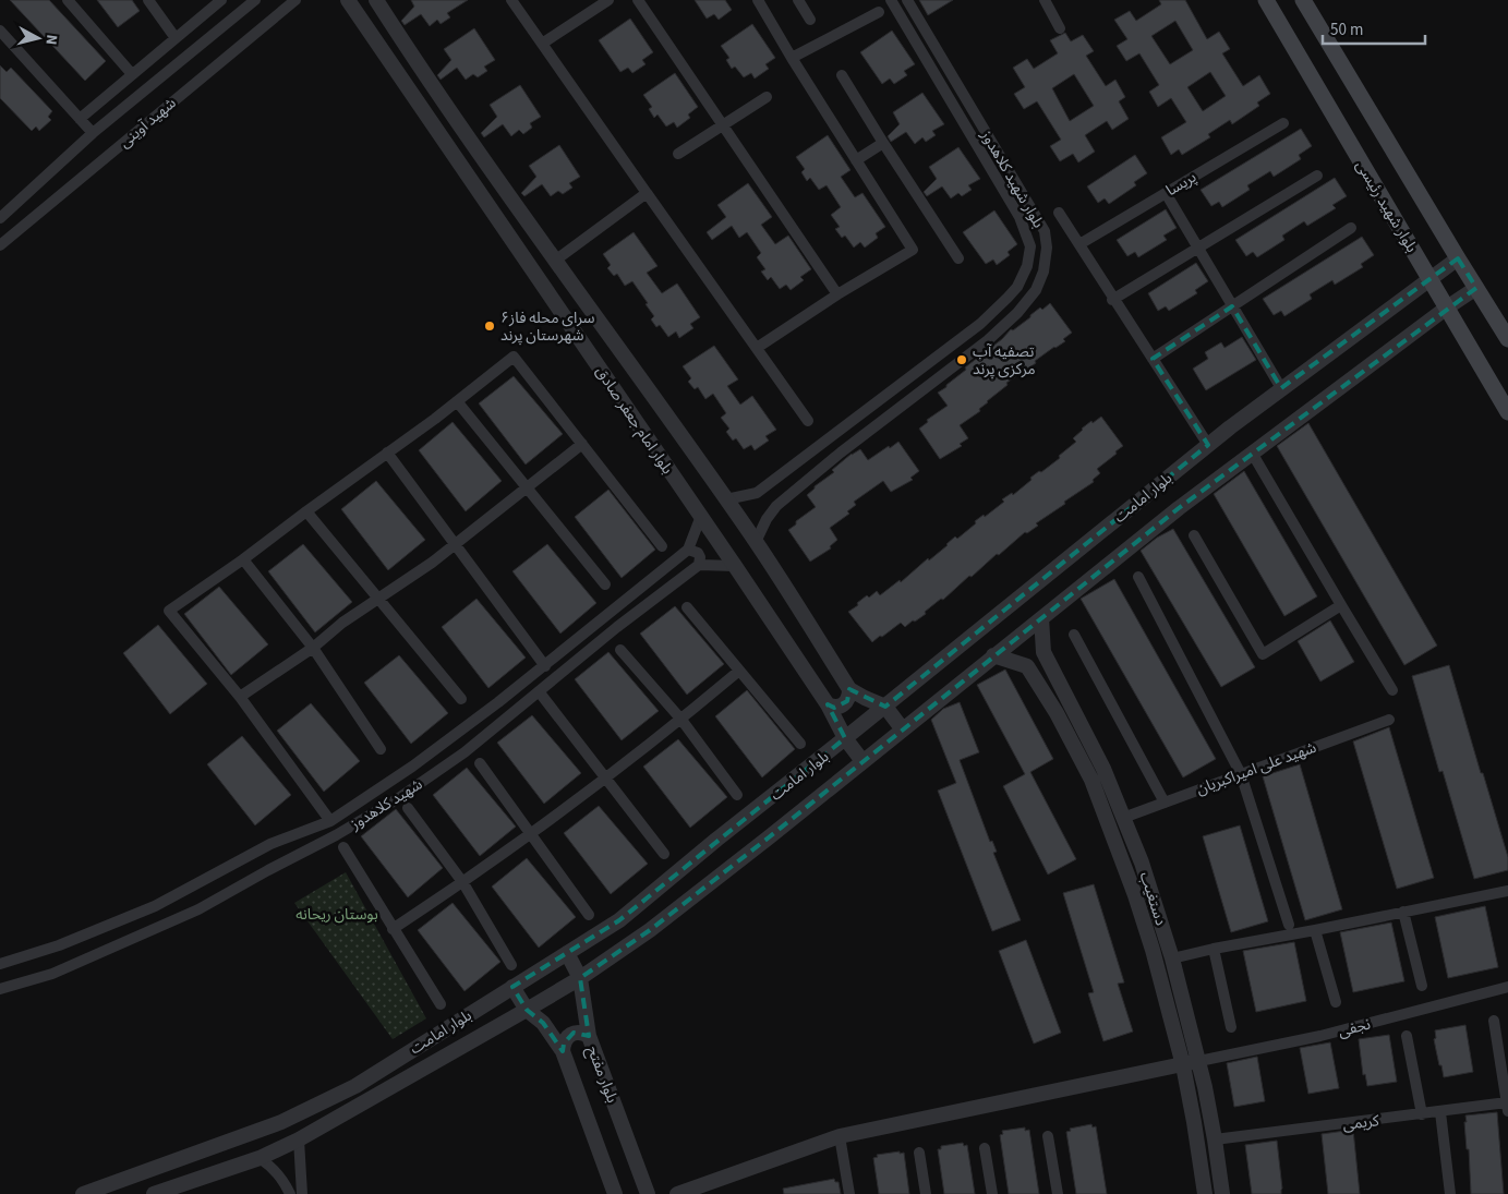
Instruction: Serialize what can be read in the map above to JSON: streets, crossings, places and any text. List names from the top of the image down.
{
  "streets": {
    "main road": ["بلوار شهید رئیسی"],
    "street": [
      "شهید آوینی",
      "بلوار شهید کلاهدوز",
      "پریسا",
      "بلوار امام جعفر صادق",
      "بلوار امامت",
      "شهید علی امیراکبریان",
      "شهید کلاهدوز",
      "دستغیب",
      "نجفی",
      "بلوار مفتح",
      "کریمی"
    ]
  },
  "crossings": [
    ["بلوار شهید کلاهدوز", "بلوار امام جعفر صادق"],
    ["بلوار شهید رئیسی", "بلوار امامت"],
    ["بلوار امام جعفر صادق", "بلوار امامت"],
    ["بلوار امام جعفر صادق", "شهید کلاهدوز"],
    ["بلوار امامت", "دستغیب"],
    ["بلوار امامت", "بلوار مفتح"],
    ["شهید علی امیراکبریان", "دستغیب"],
    ["دستغیب", "نجفی"],
    ["دستغیب", "کریمی"]
  ],
  "parks": ["بوستان ریحانه"],
  "places": ["سرای محله فاز۶ شهرستان پرند", "تصفیه آب مرکزی پرند"],
  "scale_bar": "50 m",
  "north": "right"
}
